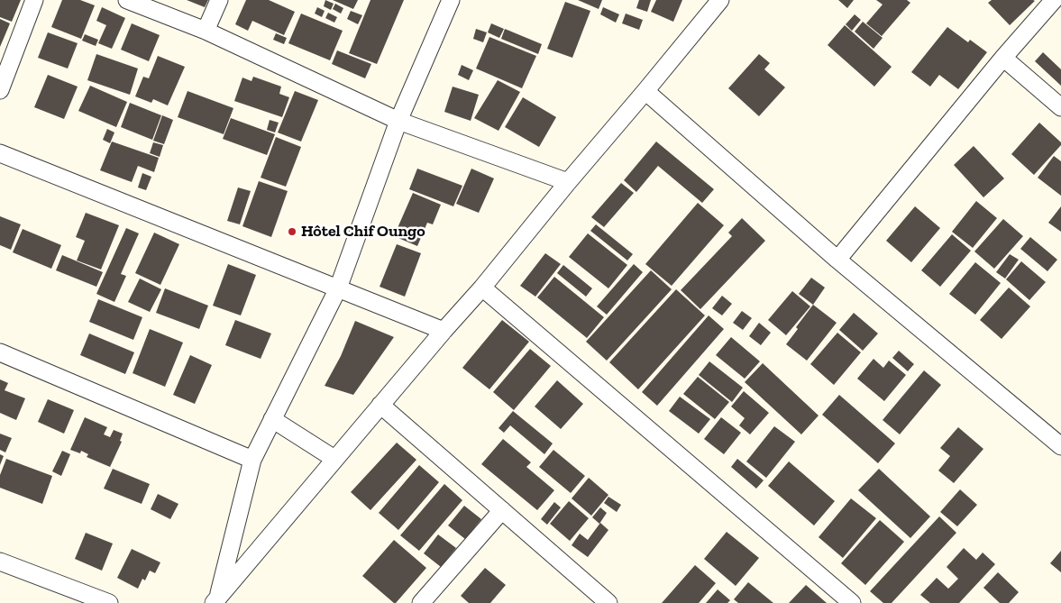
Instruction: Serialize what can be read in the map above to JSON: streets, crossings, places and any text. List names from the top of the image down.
{
  "places": ["Hôtel Chif Oungo"]
}
